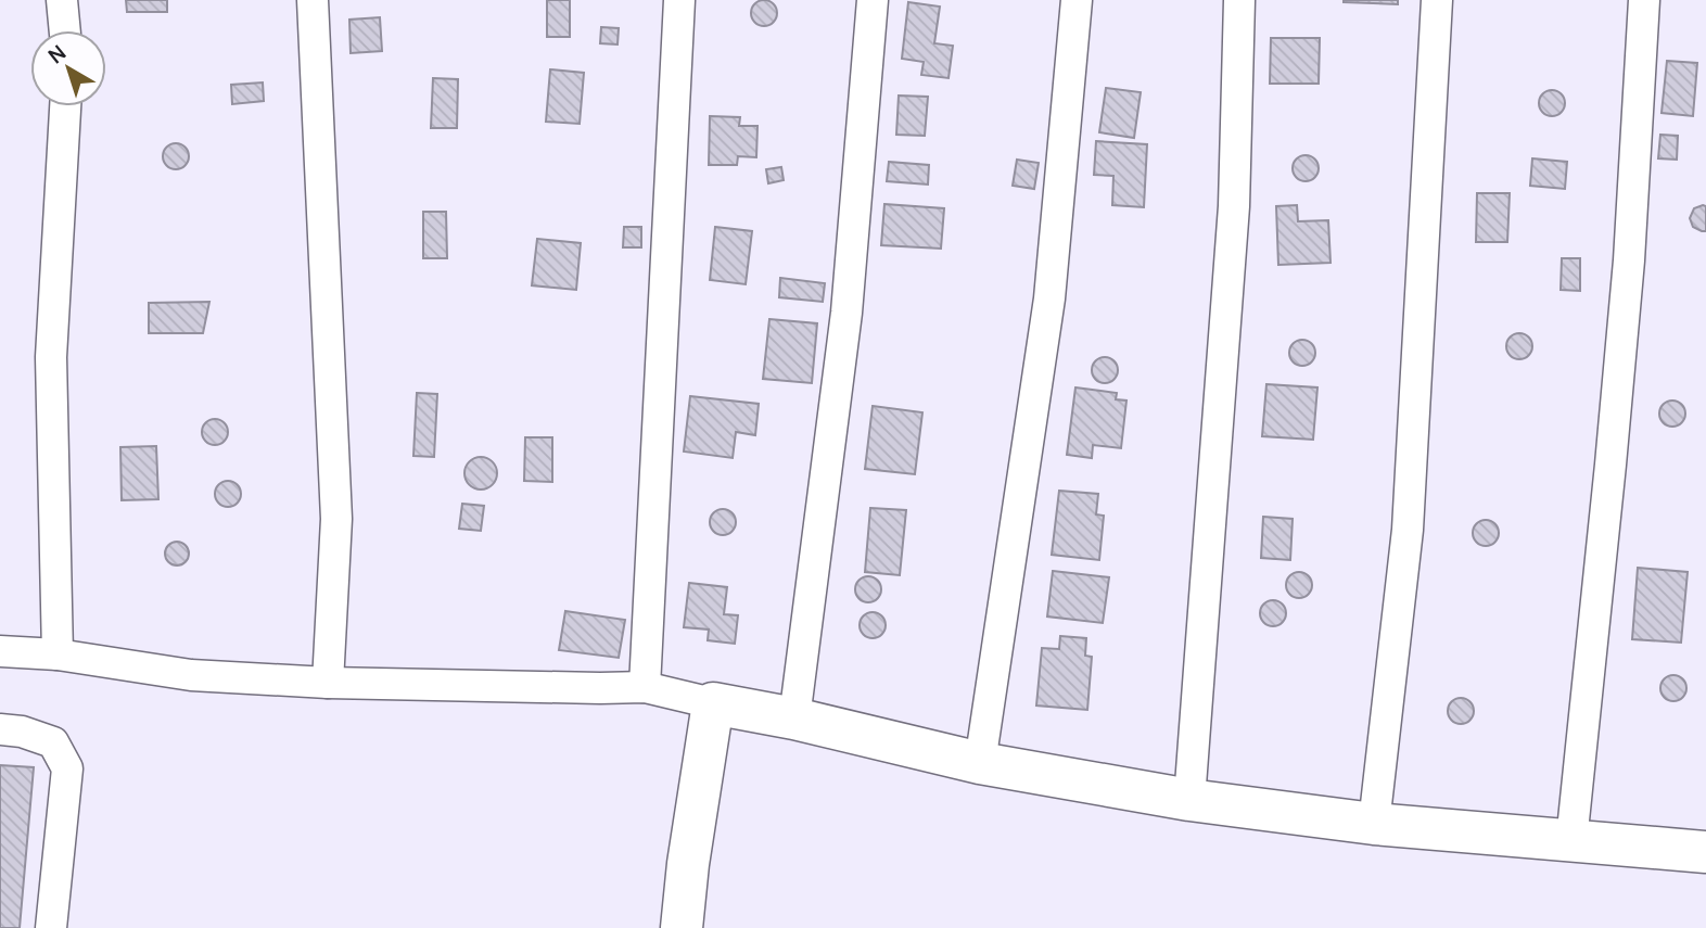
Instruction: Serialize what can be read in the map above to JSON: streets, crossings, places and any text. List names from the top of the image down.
{
  "north": "top left"
}
